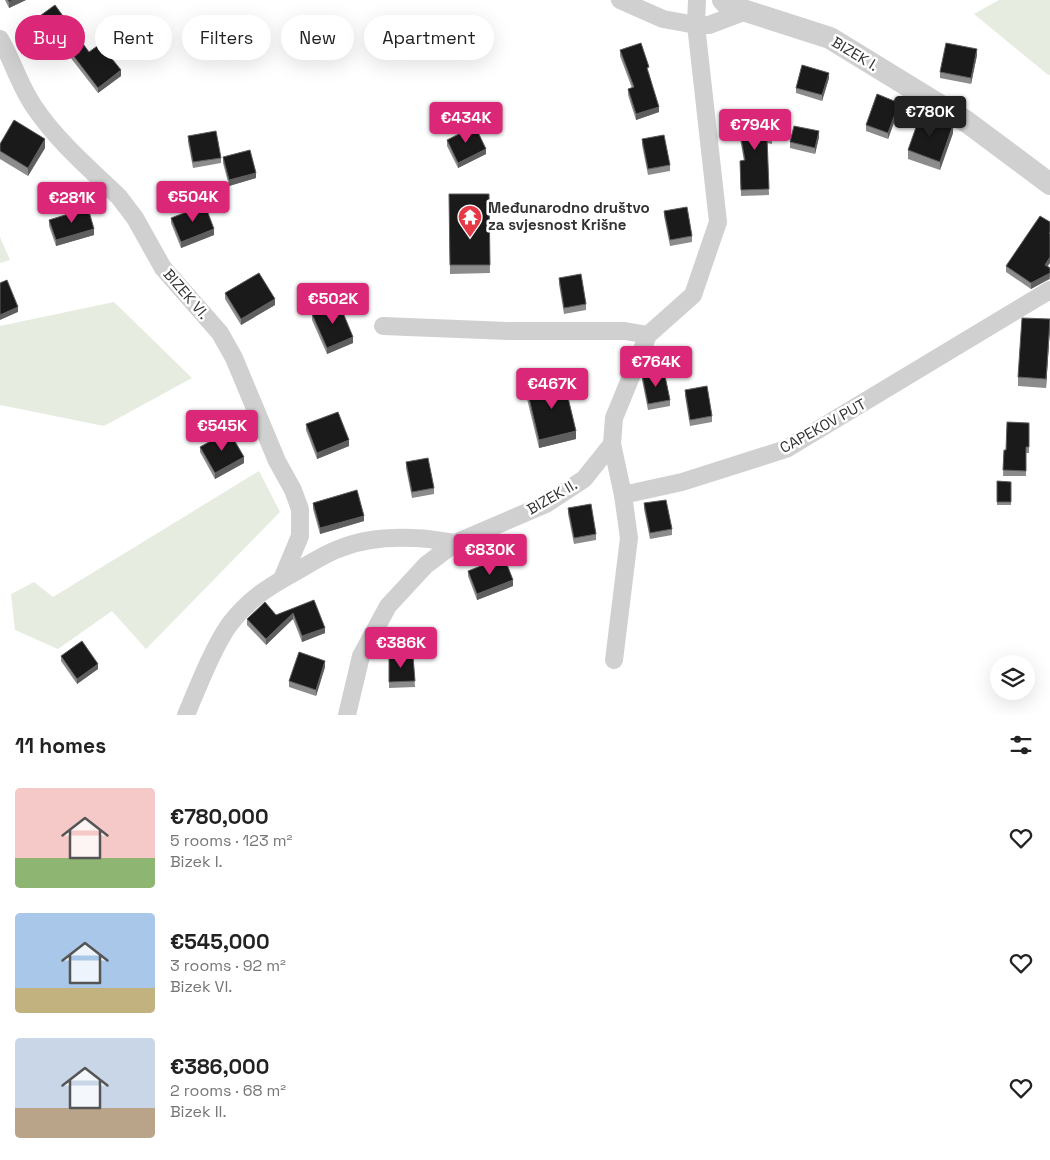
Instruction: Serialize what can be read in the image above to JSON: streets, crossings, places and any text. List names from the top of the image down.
{
  "streets": {
    "street": [
      "BIZEK I.",
      "BIZEK VI.",
      "CAPEKOV PUT",
      "BIZEK II."
    ]
  },
  "places": {
    "temple": ["Međunarodno društvo za svjesnost Krišne"]
  },
  "page": {
    "chip": [
      "Buy",
      "Rent",
      "Filters",
      "New",
      "Apartment"
    ],
    "price": [
      "€780K",
      "€434K",
      "€794K",
      "€504K",
      "€281K",
      "€502K",
      "€764K",
      "€467K",
      "€545K",
      "€830K",
      "€386K"
    ],
    "heading": "11 homes",
    "list": [
      {
        "name": "€780,000",
        "note": "5 rooms · 123 m² · Bizek I."
      },
      {
        "name": "€545,000",
        "note": "3 rooms · 92 m² · Bizek VI."
      },
      {
        "name": "€386,000",
        "note": "2 rooms · 68 m² · Bizek II."
      }
    ]
  }
}
